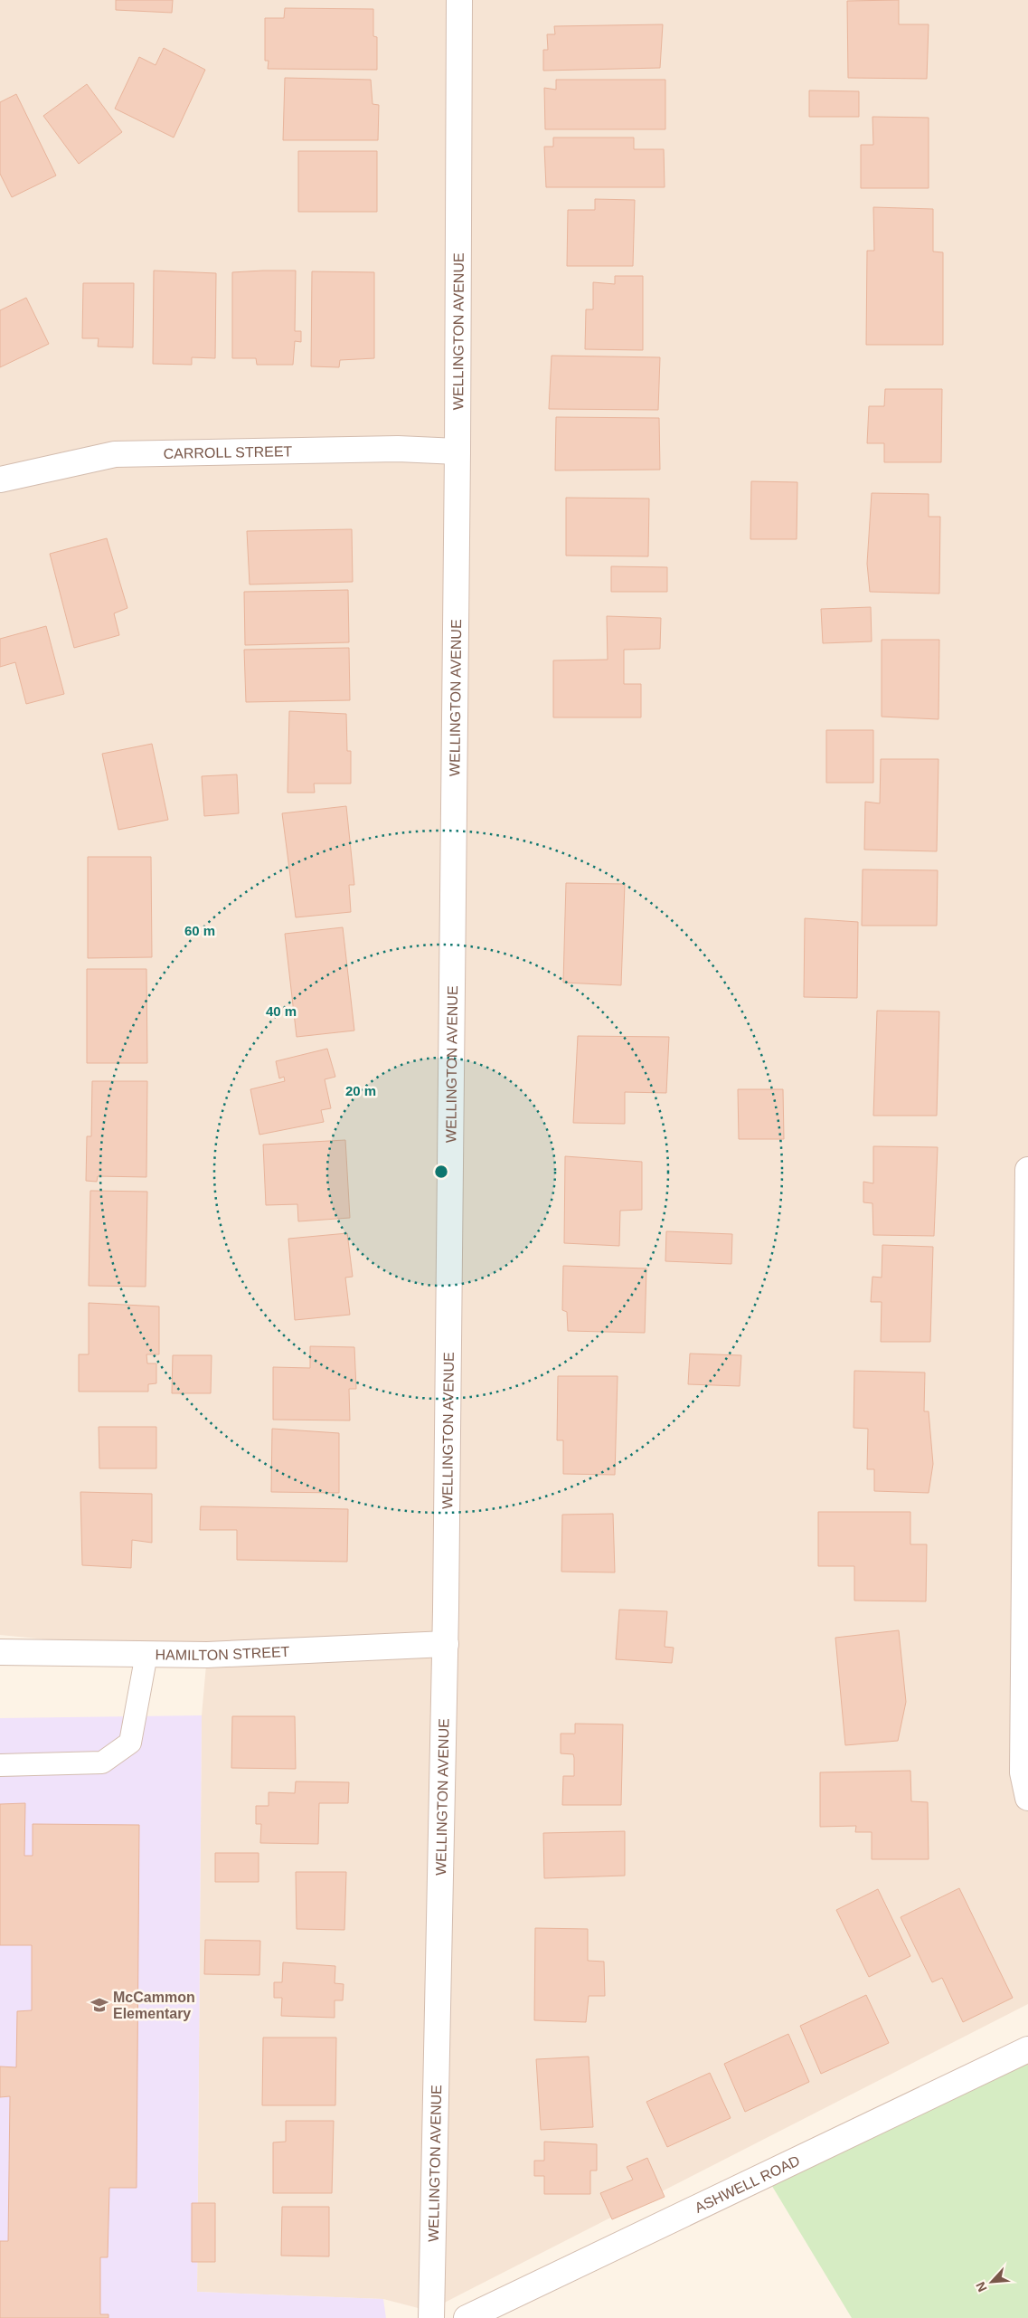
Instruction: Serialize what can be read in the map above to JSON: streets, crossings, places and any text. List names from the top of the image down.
{
  "streets": {
    "street": [
      "WELLINGTON AVENUE",
      "CARROLL STREET",
      "HAMILTON STREET",
      "ASHWELL ROAD"
    ]
  },
  "crossings": [
    ["WELLINGTON AVENUE", "CARROLL STREET"],
    ["WELLINGTON AVENUE", "HAMILTON STREET"]
  ],
  "places": {
    "school or university": ["McCammon Elementary"]
  },
  "north": "bottom left",
  "rings": ["60 m", "40 m", "20 m"]
}
